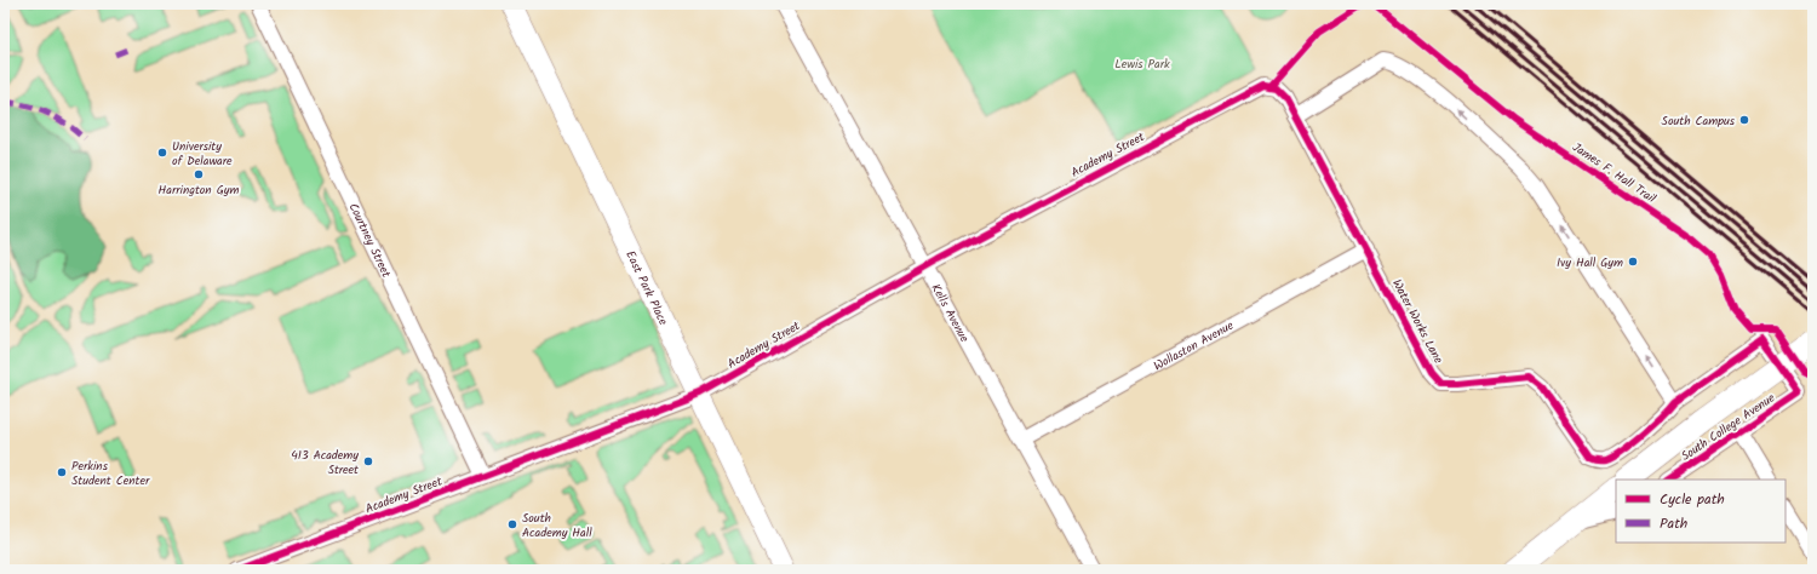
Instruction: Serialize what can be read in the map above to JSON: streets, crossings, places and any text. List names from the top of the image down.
{
  "streets": {
    "main road": ["South College Avenue"],
    "street": [
      "Academy Street",
      "Courtney Street",
      "East Park Place",
      "Kells Avenue",
      "Water Works Lane",
      "Wollaston Avenue"
    ],
    "cycle path": ["James F. Hall Trail"]
  },
  "crossings": [
    ["Academy Street", "Courtney Street"],
    ["Academy Street", "East Park Place"],
    ["Academy Street", "Kells Avenue"],
    ["Academy Street", "Water Works Lane"],
    ["Kells Avenue", "Wollaston Avenue"],
    ["Water Works Lane", "Wollaston Avenue"],
    ["Water Works Lane", "South College Avenue"]
  ],
  "parks": ["Lewis Park"],
  "places": [
    "South Campus",
    "University of Delaware",
    "Harrington Gym",
    "Ivy Hall Gym",
    "413 Academy Street",
    "Perkins Student Center",
    "South Academy Hall"
  ],
  "legend": ["Cycle path", "Path"]
}
